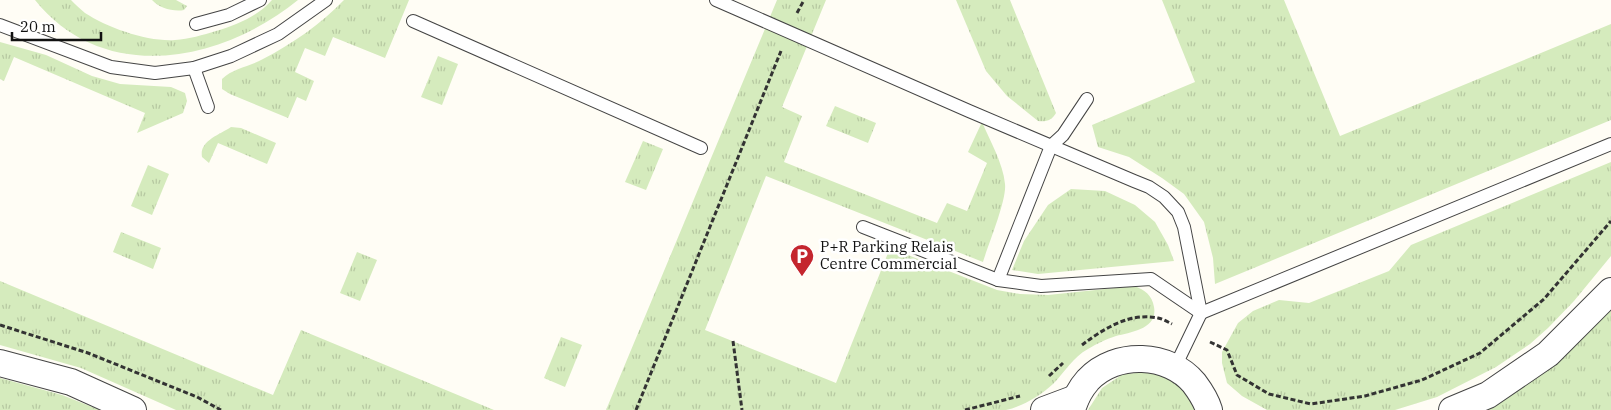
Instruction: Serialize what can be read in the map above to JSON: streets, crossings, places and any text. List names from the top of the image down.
{
  "places": {
    "parking": ["P+R Parking Relais Centre Commercial"]
  },
  "scale_bar": "20 m"
}
